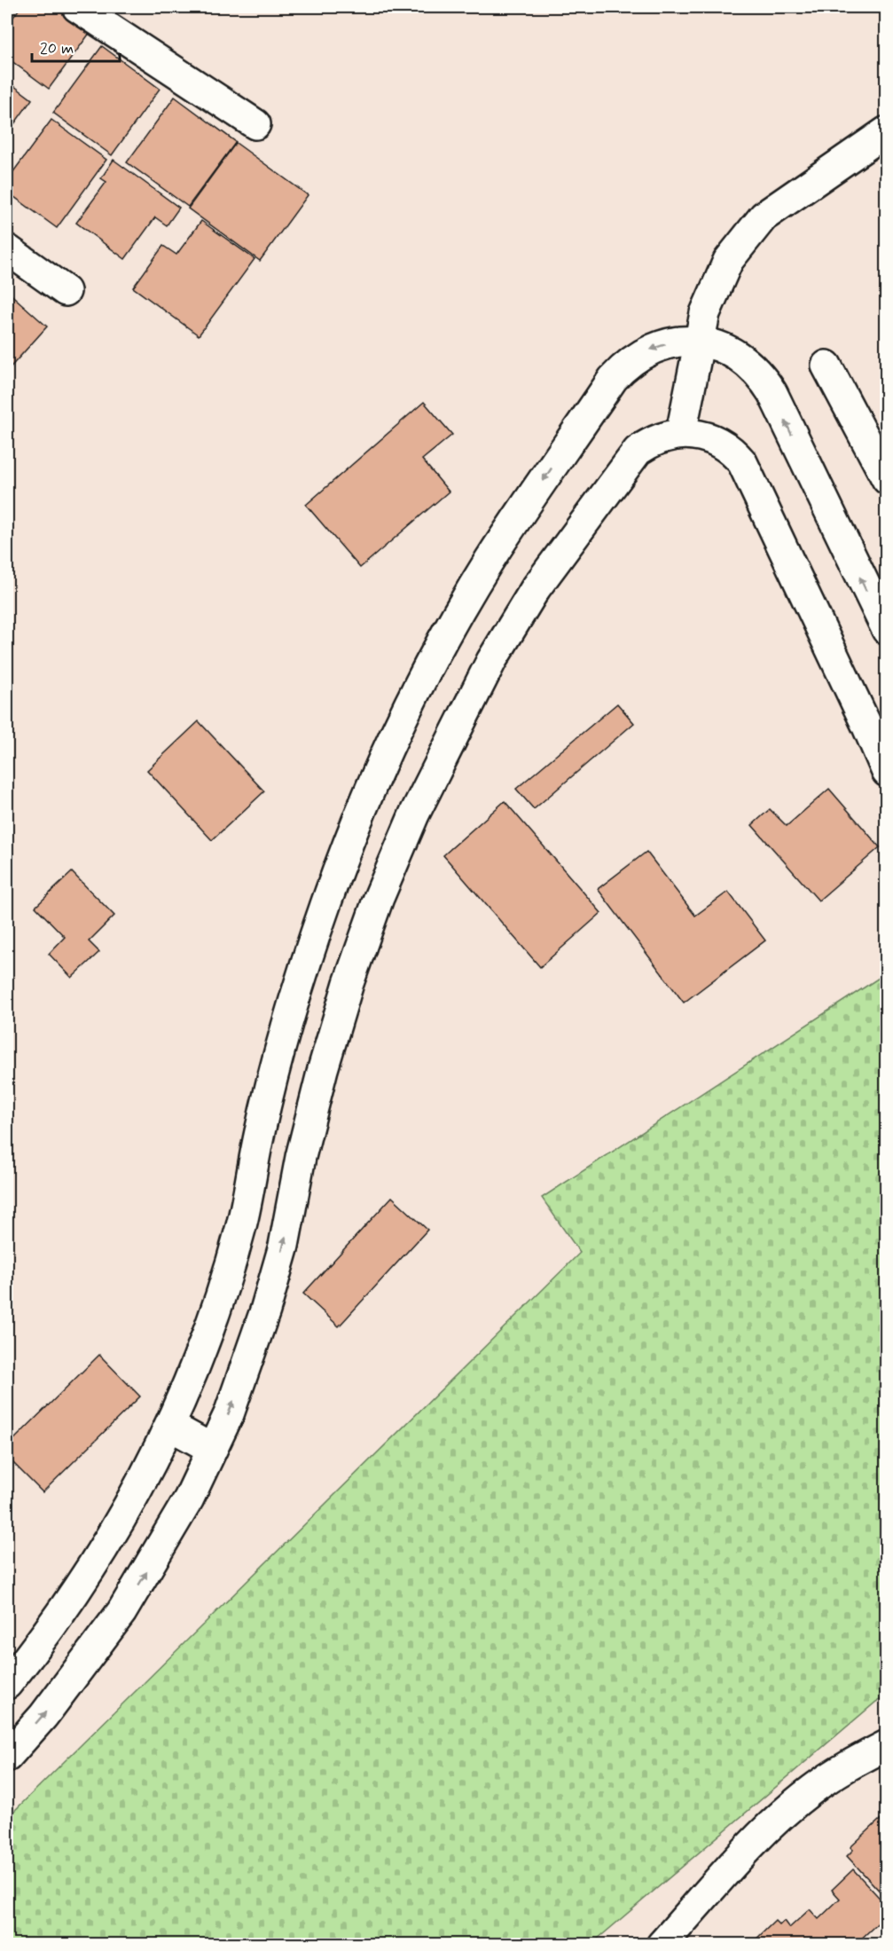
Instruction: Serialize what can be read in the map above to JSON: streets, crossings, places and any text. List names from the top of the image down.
{
  "scale_bar": "20 m"
}
